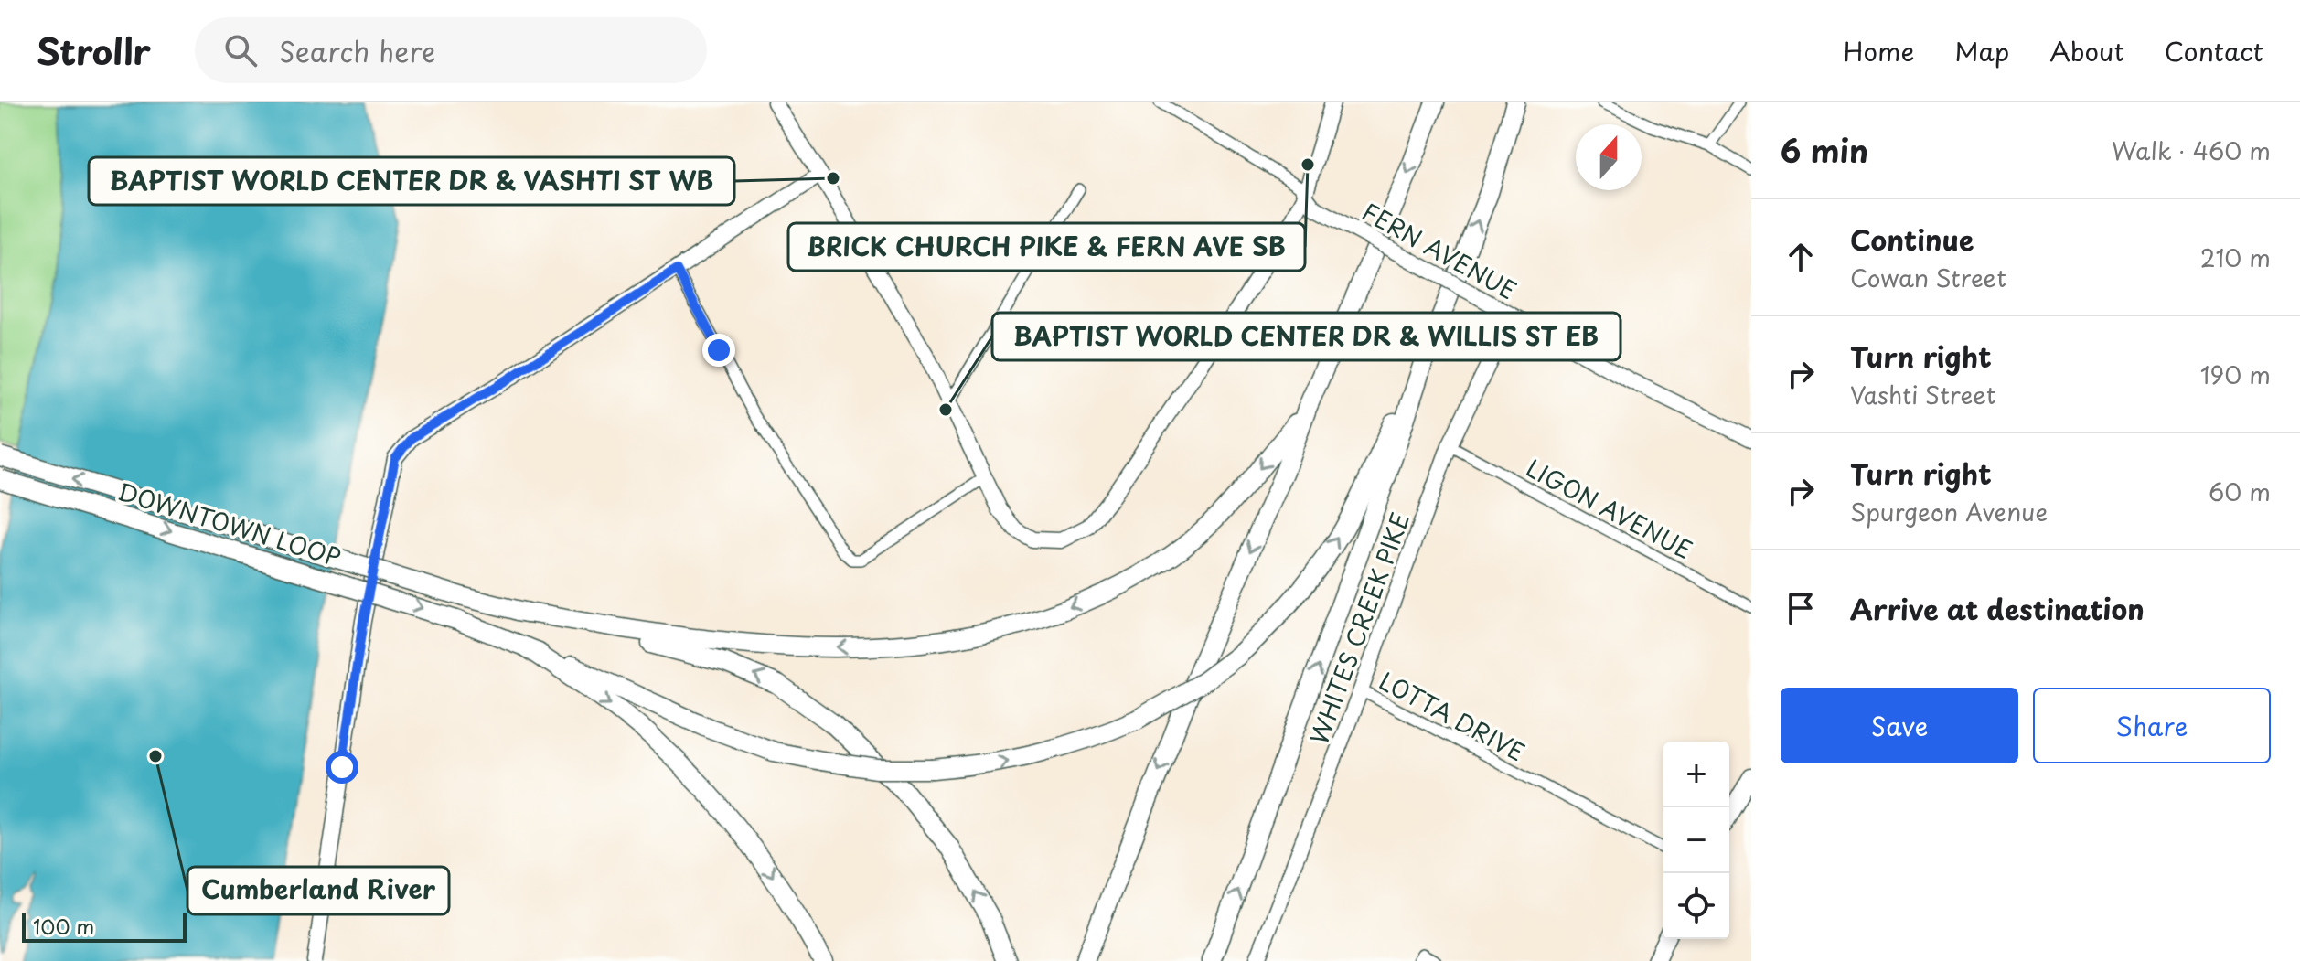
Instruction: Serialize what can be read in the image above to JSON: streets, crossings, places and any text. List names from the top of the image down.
{
  "streets": {
    "highway": ["DOWNTOWN LOOP"],
    "street": [
      "FERN AVENUE",
      "LIGON AVENUE",
      "WHITES CREEK PIKE",
      "LOTTA DRIVE"
    ]
  },
  "crossings": [
    ["FERN AVENUE", "WHITES CREEK PIKE"],
    ["LIGON AVENUE", "WHITES CREEK PIKE"],
    ["WHITES CREEK PIKE", "LOTTA DRIVE"]
  ],
  "places": [
    "BRICK CHURCH PIKE & FERN AVE SB",
    "BAPTIST WORLD CENTER DR & VASHTI ST WB",
    "BAPTIST WORLD CENTER DR & WILLIS ST EB",
    "Cumberland River"
  ],
  "scale_bar": "100 m",
  "north": "top",
  "page": {
    "header": "Strollr",
    "search": "Search here",
    "nav": [
      "Home",
      "Map",
      "About",
      "Contact"
    ],
    "heading": ["6 min", "Walk · 460 m"],
    "list": [
      ["Continue", "Cowan Street", "210 m"],
      ["Turn right", "Vashti Street", "190 m"],
      ["Turn right", "Spurgeon Avenue", "60 m"],
      "Arrive at destination"
    ],
    "buttons": ["Save", "Share"],
    "map_buttons": ["+", "−"],
    "scale": "100 m"
  }
}
